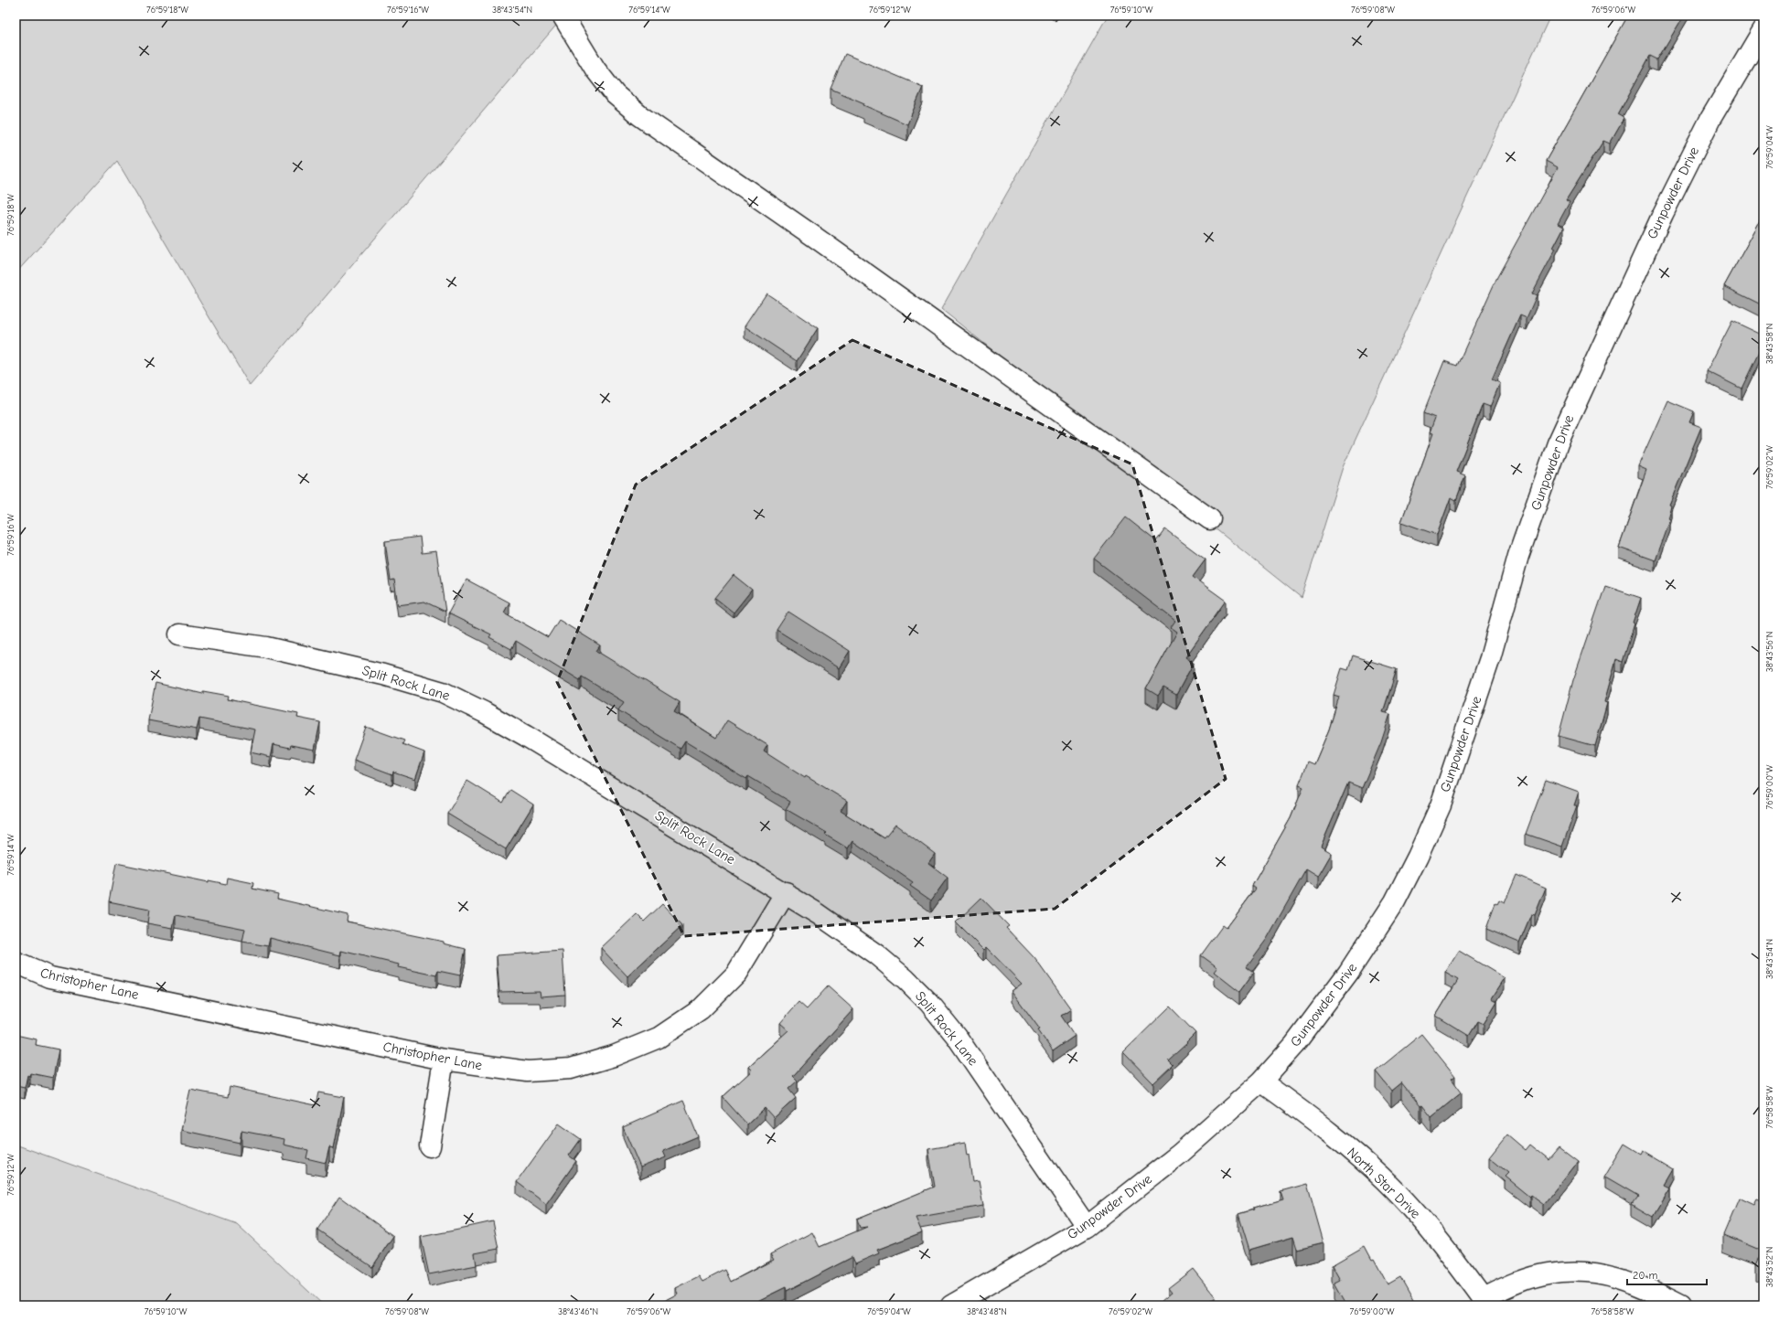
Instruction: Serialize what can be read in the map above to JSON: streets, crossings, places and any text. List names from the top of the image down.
{
  "streets": {
    "street": [
      "Gunpowder Drive",
      "Split Rock Lane",
      "Christopher Lane",
      "North Star Drive"
    ]
  },
  "crossings": [
    ["Gunpowder Drive", "Split Rock Lane"],
    ["Gunpowder Drive", "North Star Drive"],
    ["Split Rock Lane", "Christopher Lane"]
  ],
  "scale_bar": "20 m",
  "coordinates": [
    "76°59'18\"W",
    "76°59'16\"W",
    "38°43'54\"N",
    "76°59'14\"W",
    "76°59'12\"W",
    "76°59'10\"W",
    "76°59'08\"W",
    "76°59'06\"W",
    "76°59'04\"W",
    "38°43'58\"N",
    "76°59'02\"W",
    "38°43'56\"N",
    "76°59'00\"W",
    "76°58'58\"W",
    "38°43'52\"N",
    "38°43'46\"N",
    "38°43'48\"N"
  ]
}
